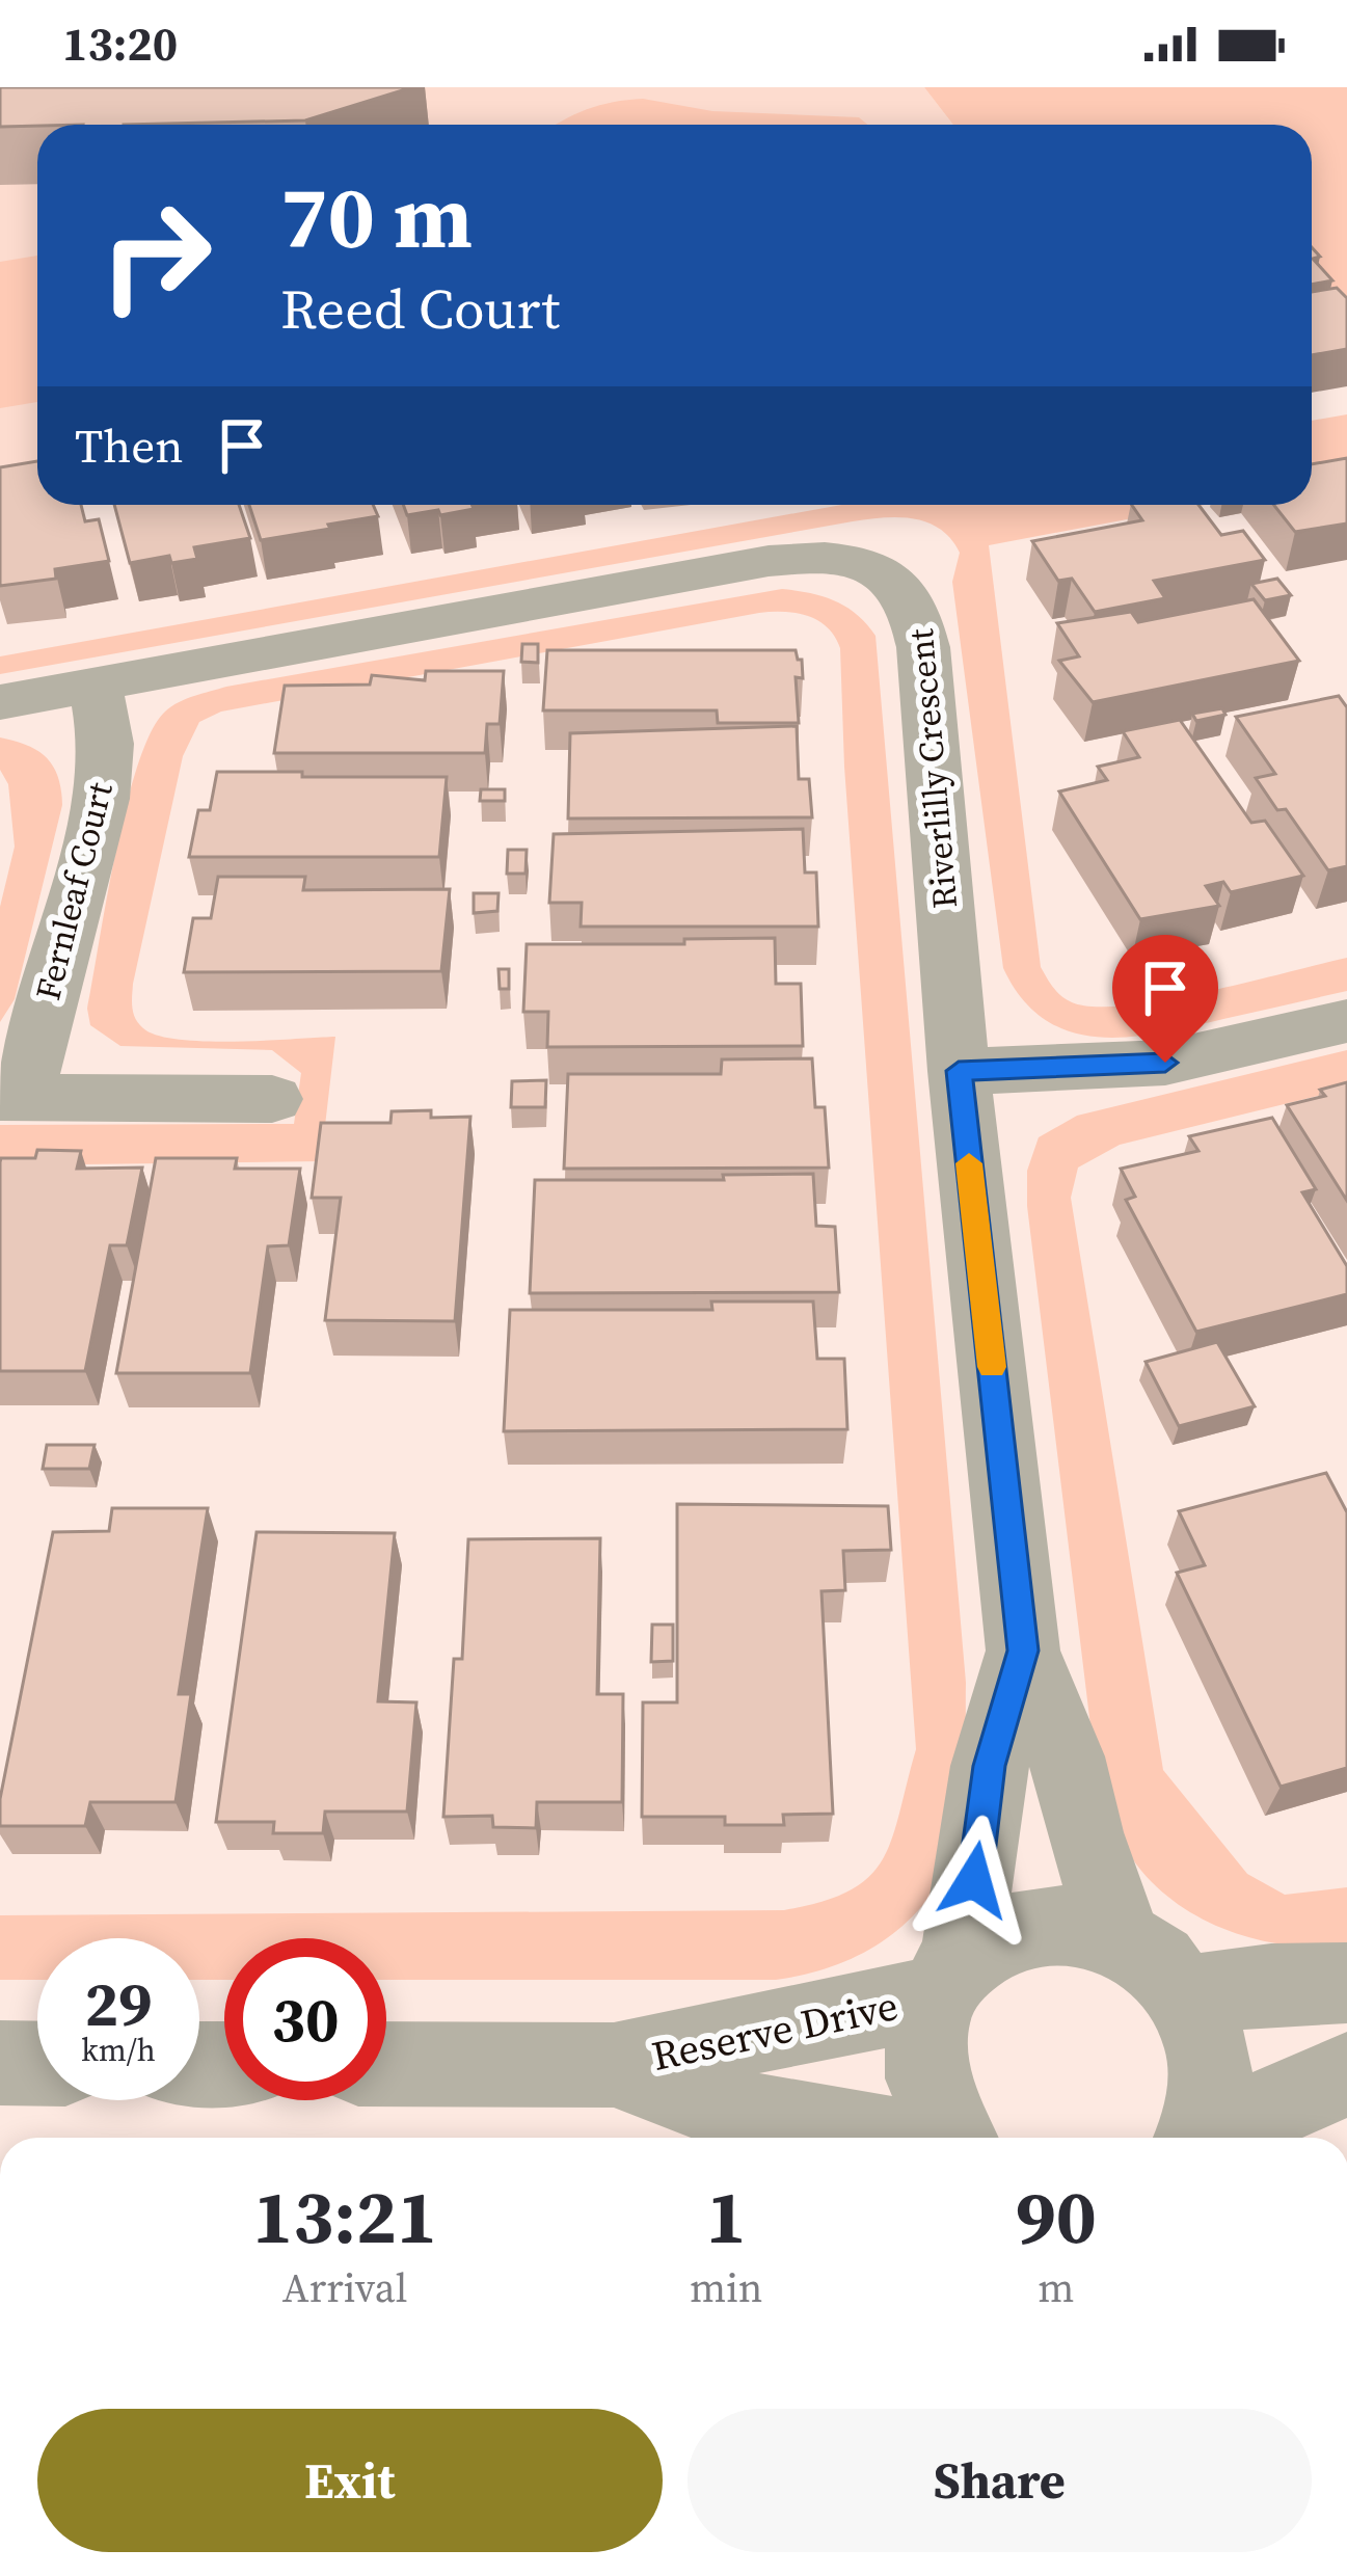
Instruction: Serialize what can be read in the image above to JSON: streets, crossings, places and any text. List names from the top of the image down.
{
  "streets": {
    "street": ["Riverlilly Crescent", "Fernleaf Court", "Reserve Drive"]
  },
  "crossings": [
    ["Riverlilly Crescent", "Fernleaf Court"],
    ["Riverlilly Crescent", "Reserve Drive"]
  ],
  "page": {
    "status": "13:20",
    "turn": ["70 m", "Reed Court"],
    "then": "Then",
    "speed": "29 km/h",
    "limit": "30",
    "eta": [
      "13:21",
      "Arrival",
      "1",
      "min",
      "90",
      "m"
    ],
    "buttons": ["Exit", "Share"]
  }
}
